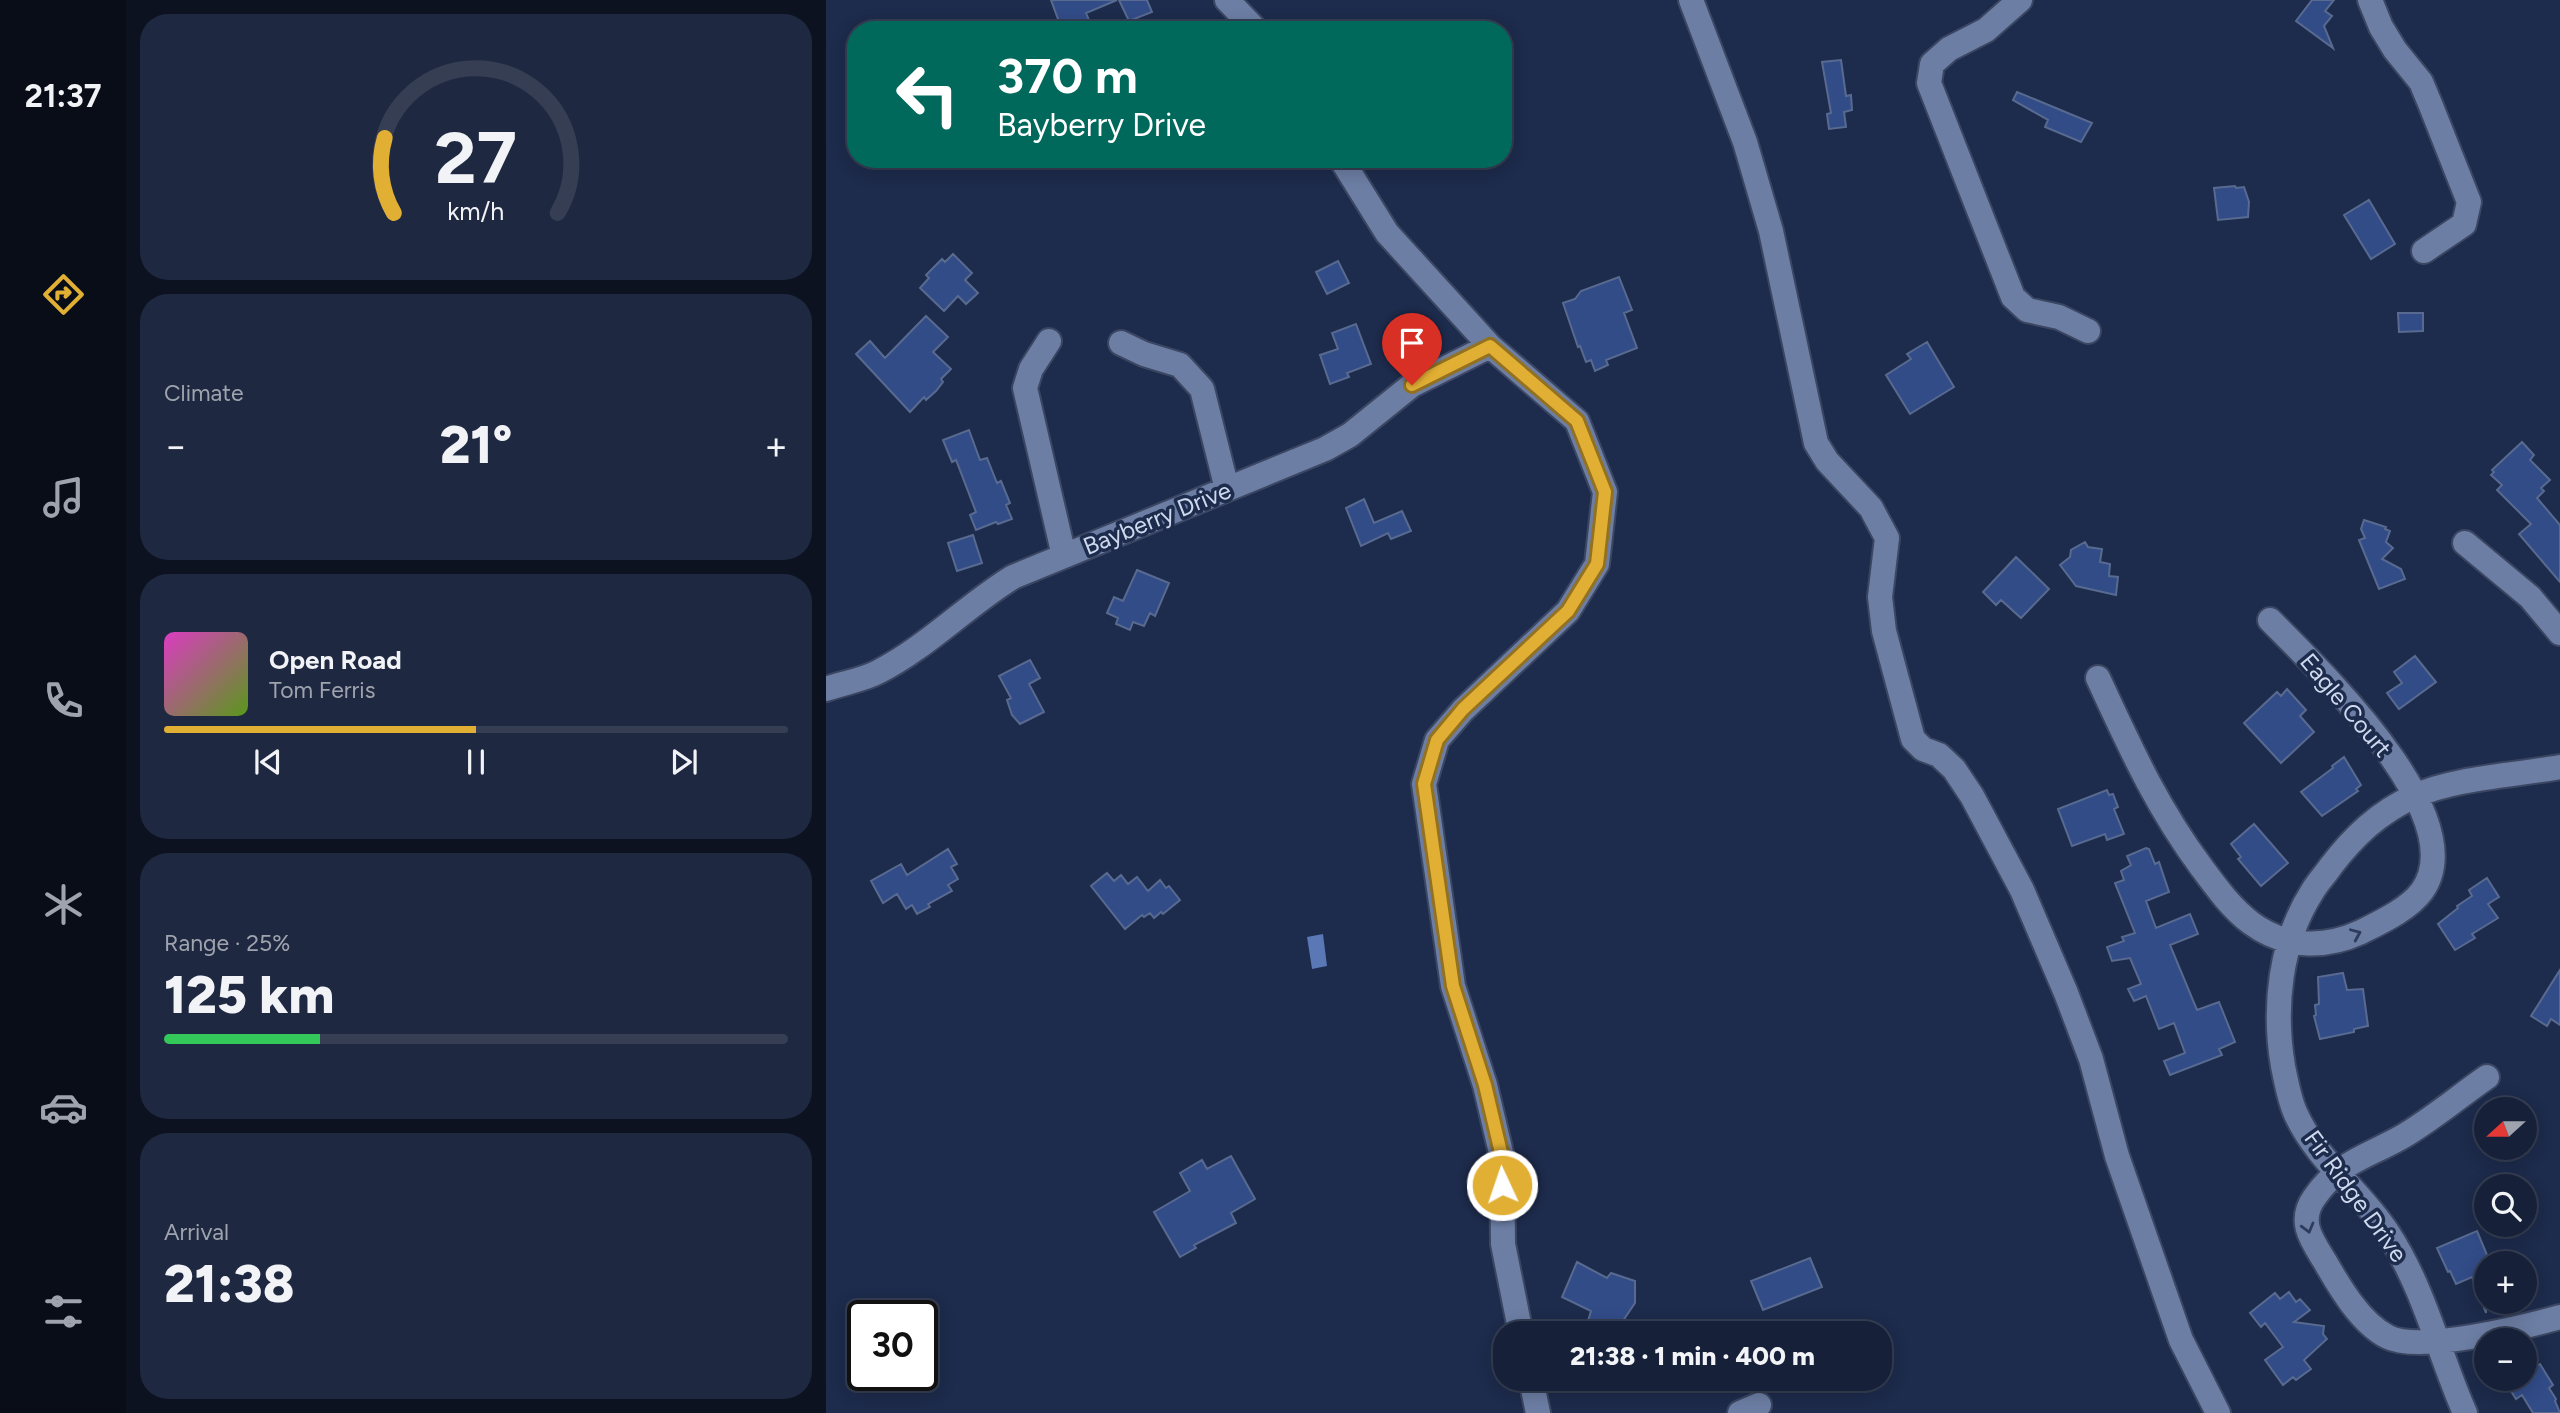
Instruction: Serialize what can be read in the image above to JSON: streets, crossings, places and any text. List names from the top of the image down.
{
  "streets": {
    "street": ["Bayberry Drive", "Eagle Court", "Fir Ridge Drive"]
  },
  "crossings": [
    ["Eagle Court", "Fir Ridge Drive"]
  ],
  "north": "left",
  "page": {
    "tabs": "21:37",
    "turn": ["370 m", "Bayberry Drive"],
    "tile": [
      "Climate",
      ["Range · 25%", "125 km"],
      ["Arrival", "21:38"]
    ],
    "heat": ["−", "21°", "+"],
    "song": ["Open Road", "Tom Ferris"],
    "map_buttons": ["+", "−"],
    "limit": "30",
    "trip": "21:38 · 1 min · 400 m",
    "gauge": ["27", "km/h"]
  }
}
